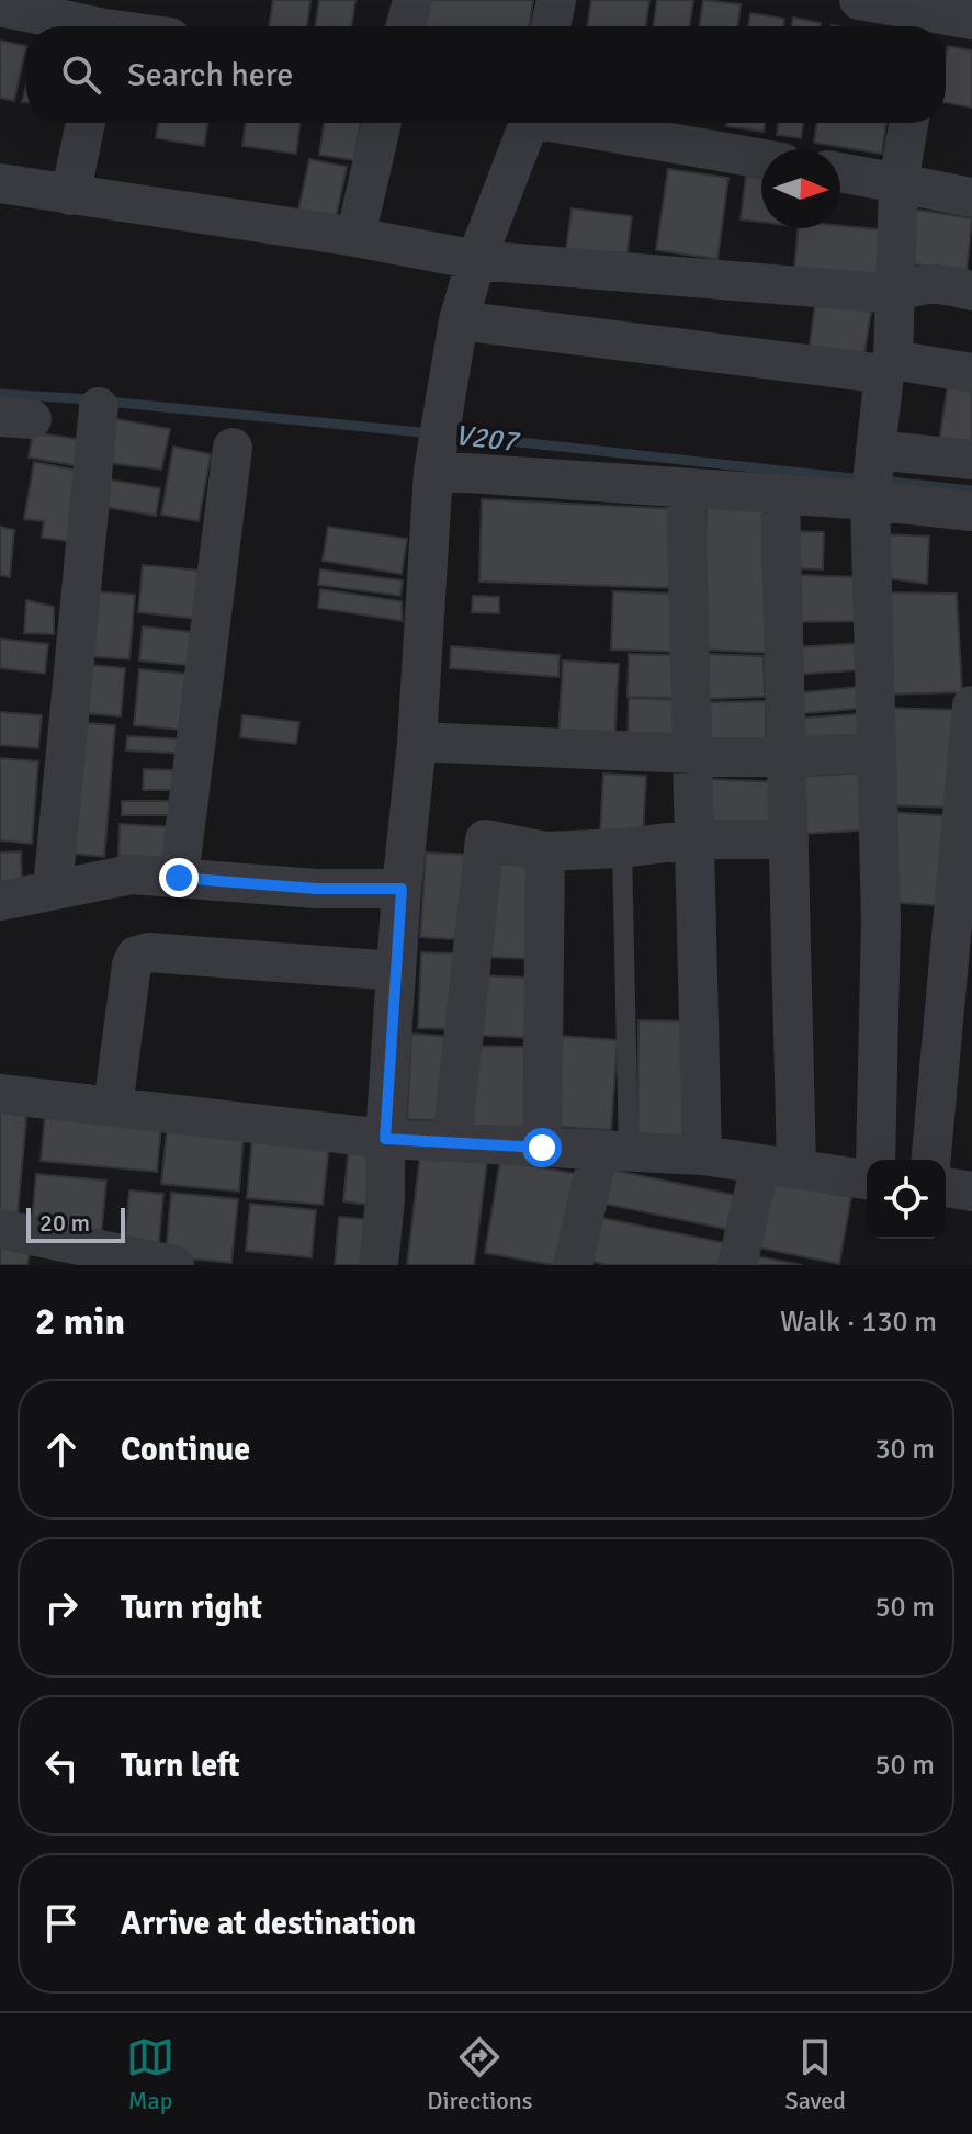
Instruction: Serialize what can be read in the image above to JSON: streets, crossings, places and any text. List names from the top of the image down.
{
  "water": ["V207"],
  "scale_bar": "20 m",
  "north": "right",
  "page": {
    "search": "Search here",
    "scale": "20 m",
    "heading": ["2 min", "Walk · 130 m"],
    "list": [
      ["Continue", "30 m"],
      ["Turn right", "50 m"],
      ["Turn left", "50 m"],
      "Arrive at destination"
    ],
    "nav": ["Map", "Directions", "Saved"]
  }
}
